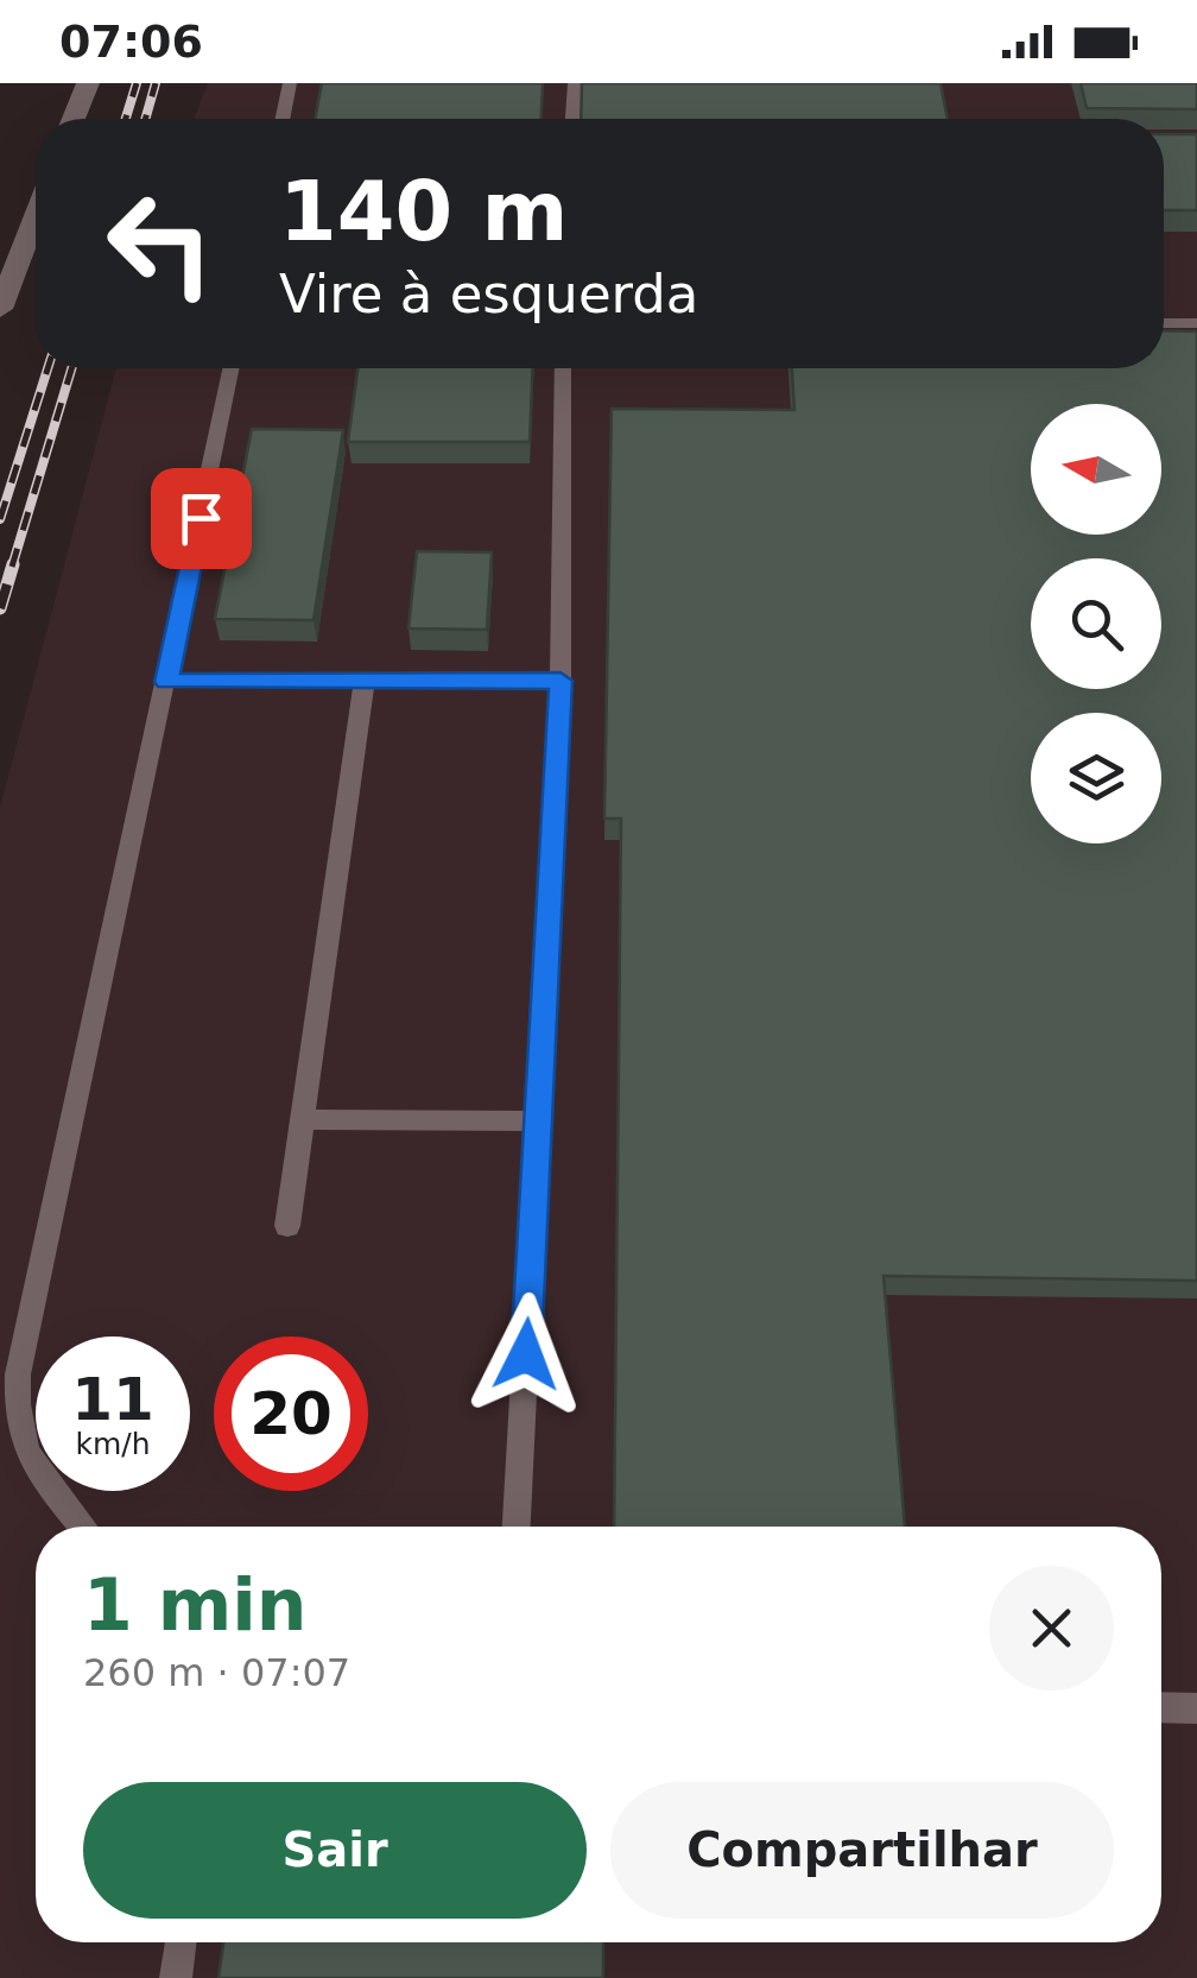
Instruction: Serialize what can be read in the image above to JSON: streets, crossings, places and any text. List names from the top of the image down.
{
  "north": "left",
  "page": {
    "status": "07:06",
    "turn": ["140 m", "Vire à esquerda"],
    "speed": "11 km/h",
    "limit": "20",
    "heading": ["1 min", "260 m · 07:07"],
    "buttons": ["Sair", "Compartilhar"]
  }
}
